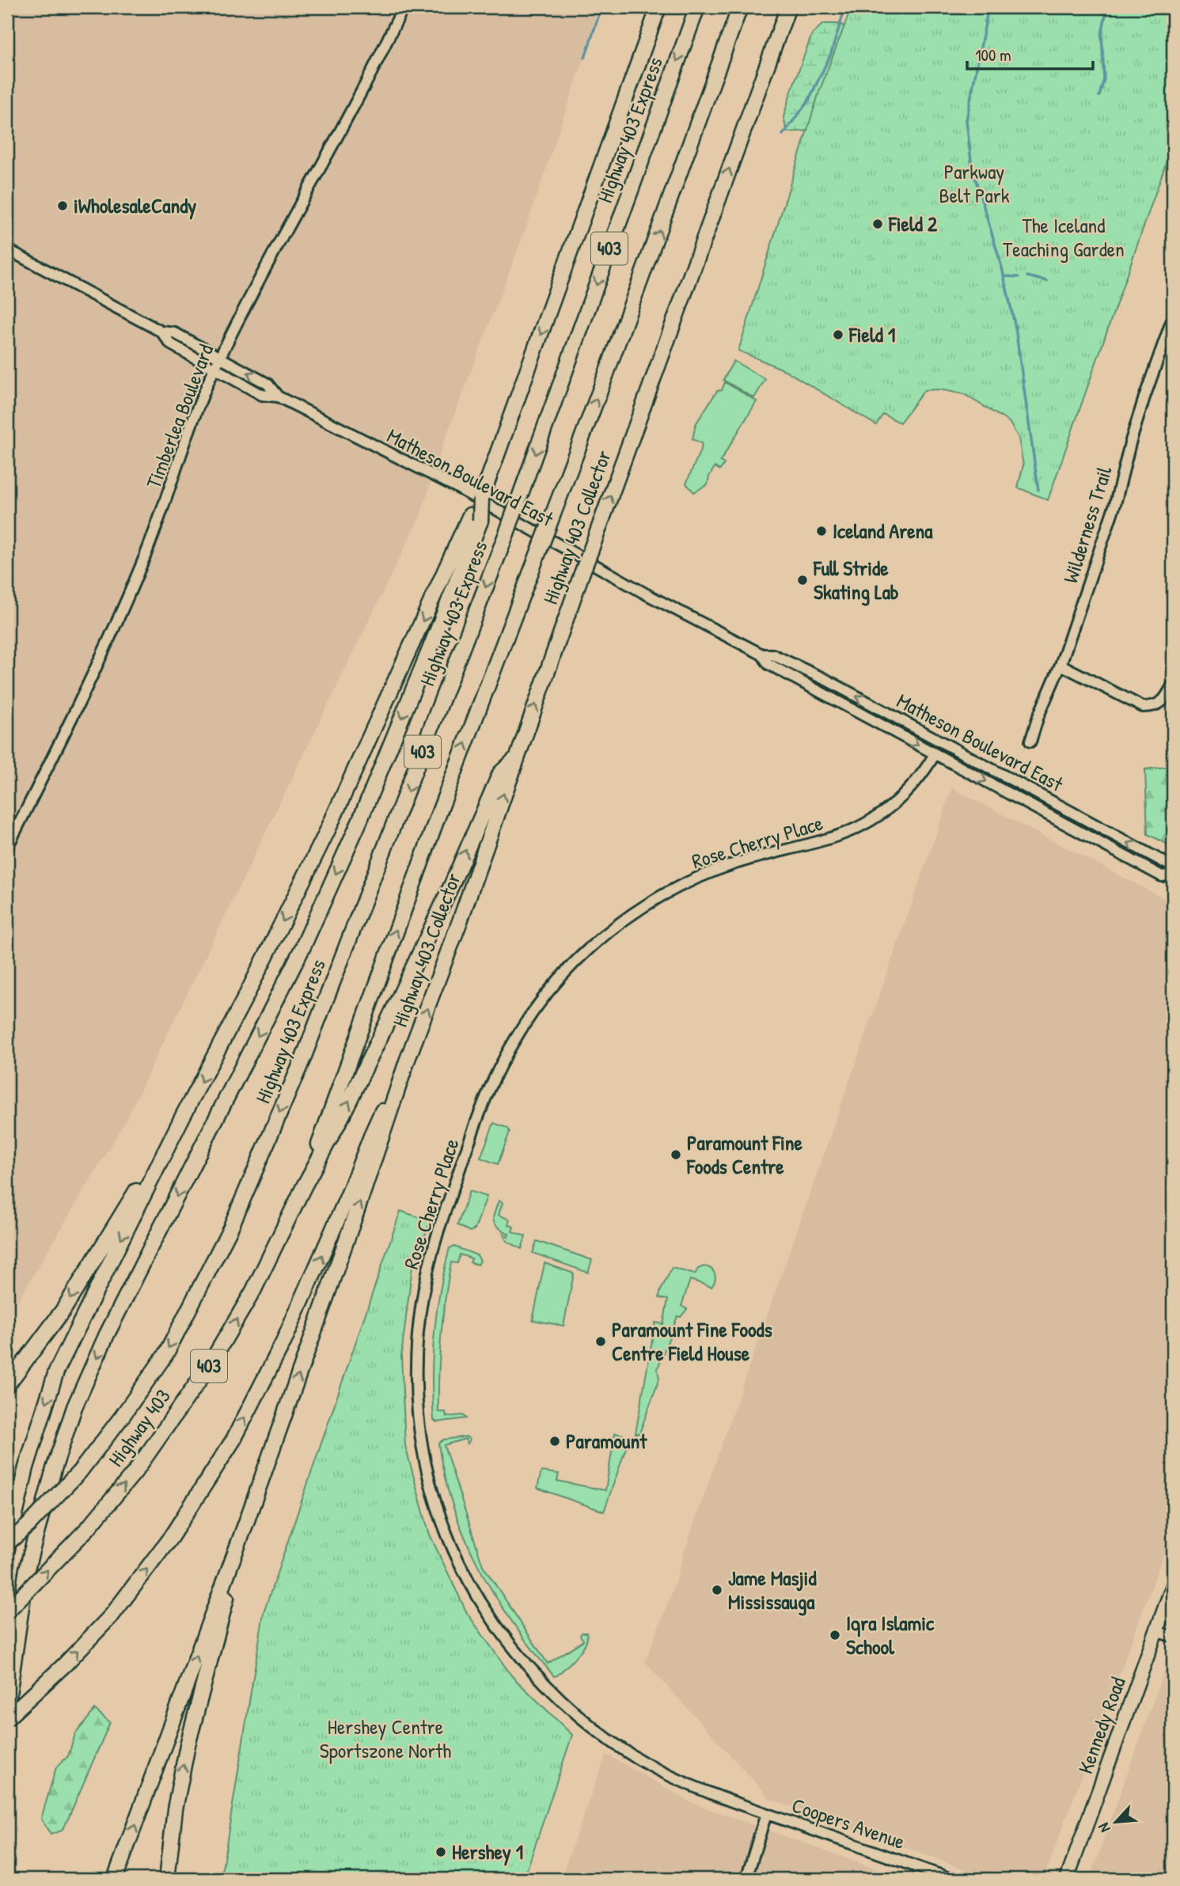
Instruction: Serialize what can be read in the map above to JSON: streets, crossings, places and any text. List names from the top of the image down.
{
  "streets": {
    "highway": [
      "Highway 403 Express",
      "403",
      "Highway 403 Collector",
      "Highway 403"
    ],
    "main road": ["Kennedy Road"],
    "street": [
      "Timberlea Boulevard",
      "Matheson Boulevard East",
      "Wilderness Trail",
      "Rose Cherry Place",
      "Coopers Avenue"
    ]
  },
  "crossings": [
    ["Highway 403 Express", "Highway 403"],
    ["403", "Highway 403"],
    ["Timberlea Boulevard", "Matheson Boulevard East"],
    ["Matheson Boulevard East", "Rose Cherry Place"],
    ["Rose Cherry Place", "Coopers Avenue"]
  ],
  "parks": ["Parkway Belt Park", "The Iceland Teaching Garden", "Hershey Centre Sportszone North"],
  "places": [
    "iWholesaleCandy",
    "Field 2",
    "Field 1",
    "Iceland Arena",
    "Full Stride Skating Lab",
    "Paramount Fine Foods Centre",
    "Paramount Fine Foods Centre Field House",
    "Paramount",
    "Jame Masjid Mississauga",
    "Iqra Islamic School",
    "Hershey 1"
  ],
  "scale_bar": "100 m",
  "north": "bottom left"
}
